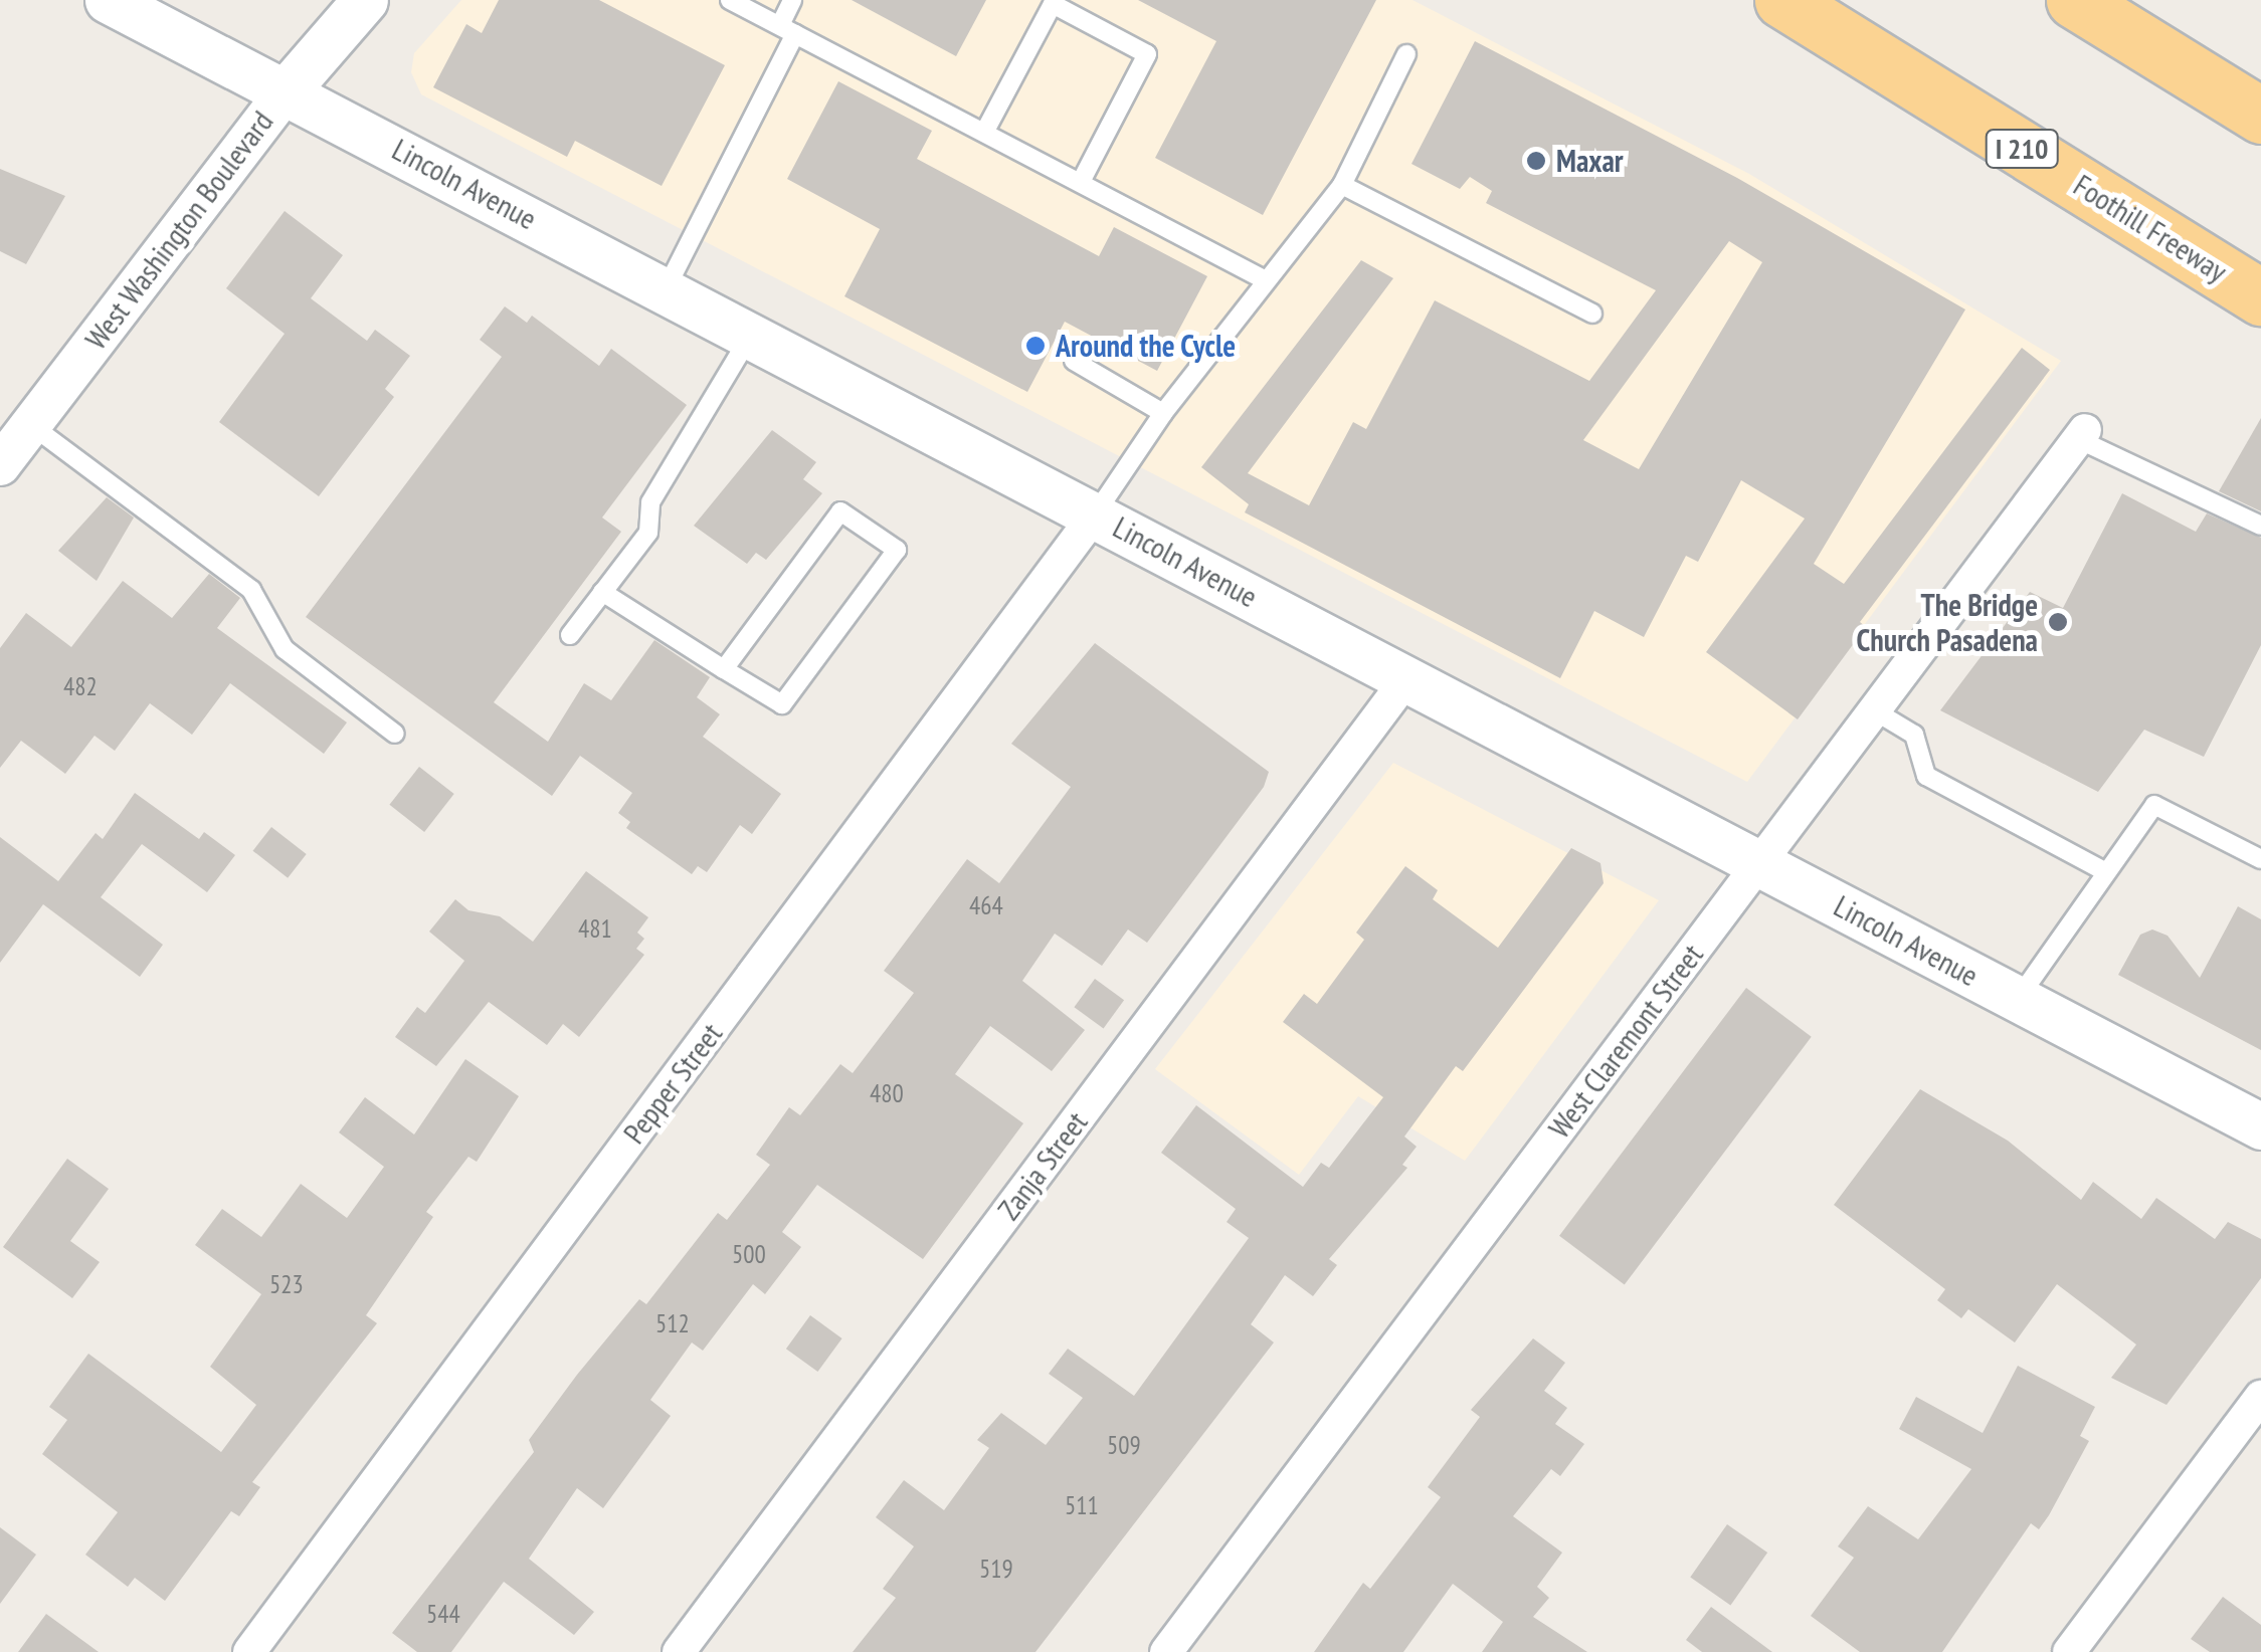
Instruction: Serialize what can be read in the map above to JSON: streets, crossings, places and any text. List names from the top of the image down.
{
  "streets": {
    "highway": ["I 210", "Foothill Freeway"],
    "main road": ["Lincoln Avenue", "West Washington Boulevard"],
    "street": ["West Claremont Street", "Pepper Street", "Zanja Street"]
  },
  "crossings": [
    ["Lincoln Avenue", "West Washington Boulevard"],
    ["Lincoln Avenue", "West Claremont Street"],
    ["Lincoln Avenue", "Pepper Street"],
    ["Lincoln Avenue", "Zanja Street"]
  ],
  "places": ["Maxar", "Around the Cycle", "The Bridge Church Pasadena"],
  "house_numbers": [
    "482",
    "464",
    "481",
    "480",
    "500",
    "523",
    "512",
    "509",
    "511",
    "519",
    "544"
  ]
}
